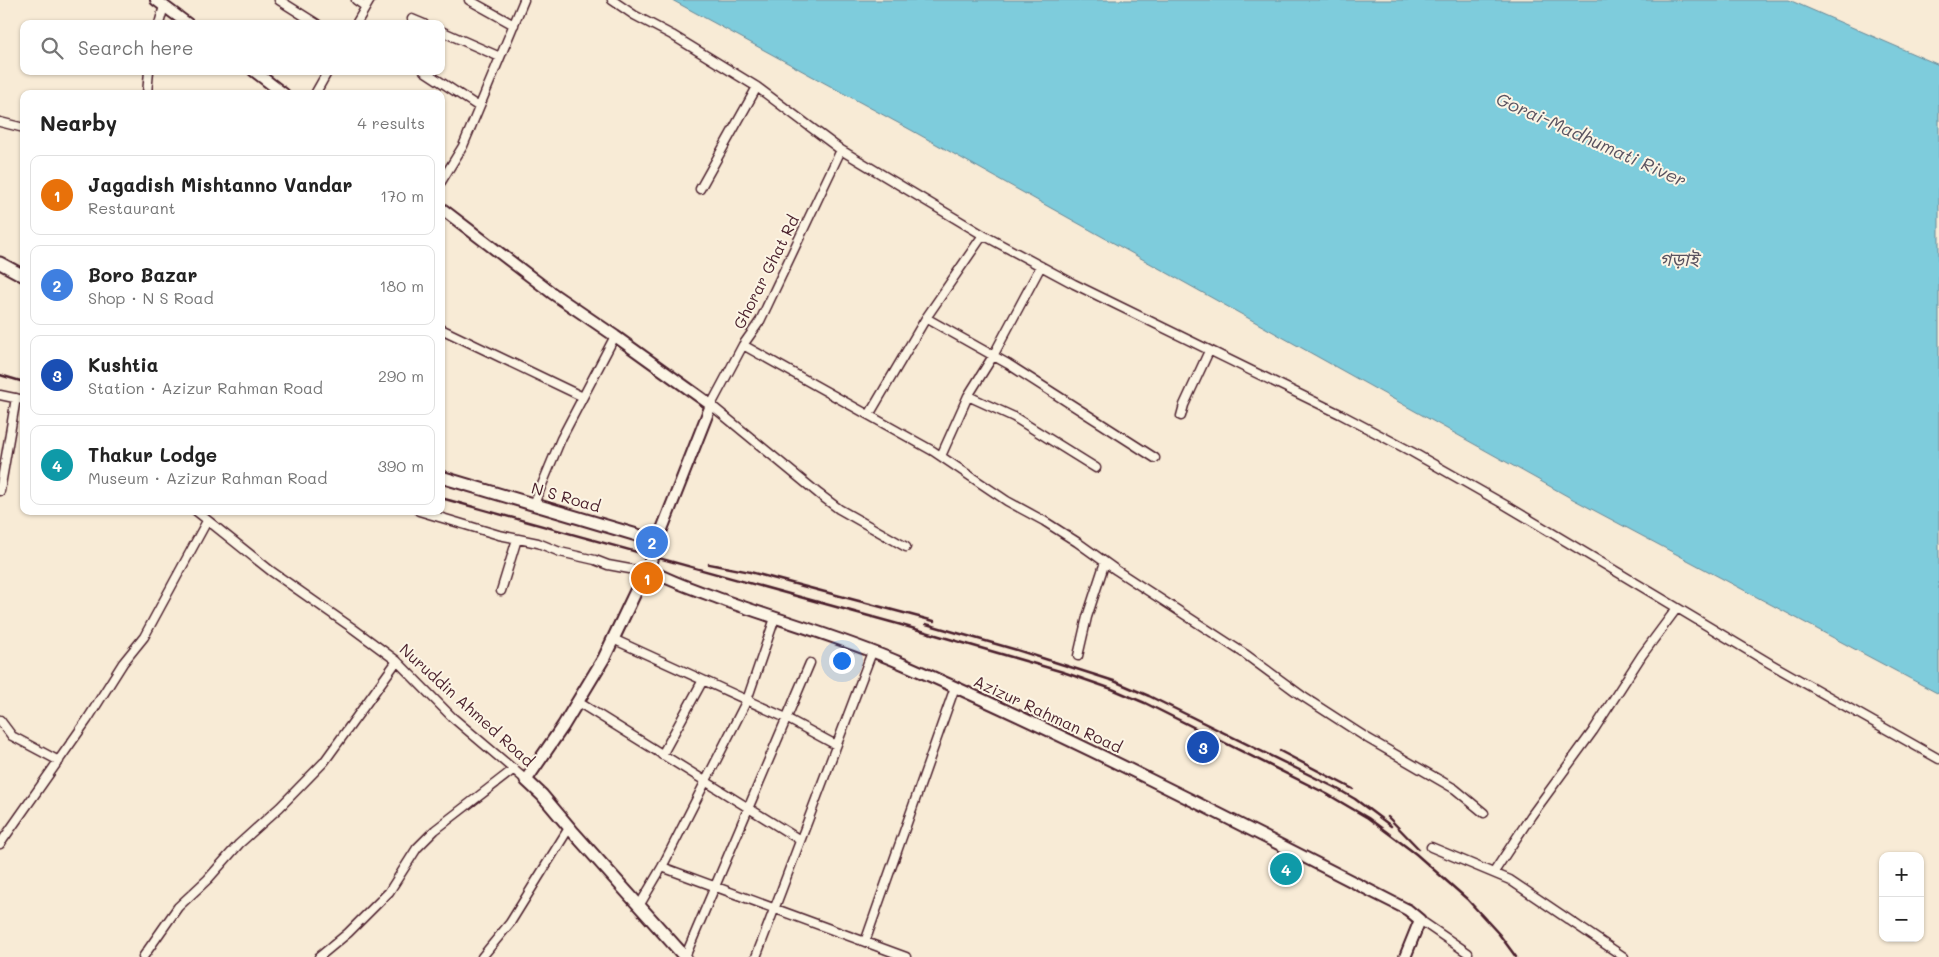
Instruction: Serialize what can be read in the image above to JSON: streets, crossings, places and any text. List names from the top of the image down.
{
  "streets": {
    "main road": ["N S Road", "Nuruddin Ahmed Road"],
    "street": ["Ghorar Ghat Rd", "Azizur Rahman Road"]
  },
  "water": ["Gorai-Madhumati River", "গড়াই"],
  "page": {
    "search": "Search here",
    "heading": ["Nearby", "4 results"],
    "list": [
      {
        "mark": "1",
        "name": "Jagadish Mishtanno Vandar",
        "note": "Restaurant",
        "value": "170 m"
      },
      {
        "mark": "2",
        "name": "Boro Bazar",
        "note": "Shop · N S Road",
        "value": "180 m"
      },
      {
        "mark": "3",
        "name": "Kushtia",
        "note": "Station · Azizur Rahman Road",
        "value": "290 m"
      },
      {
        "mark": "4",
        "name": "Thakur Lodge",
        "note": "Museum · Azizur Rahman Road",
        "value": "390 m"
      }
    ],
    "pins": [
      "2",
      "1",
      "3",
      "4"
    ],
    "map_buttons": ["+", "−"]
  }
}
